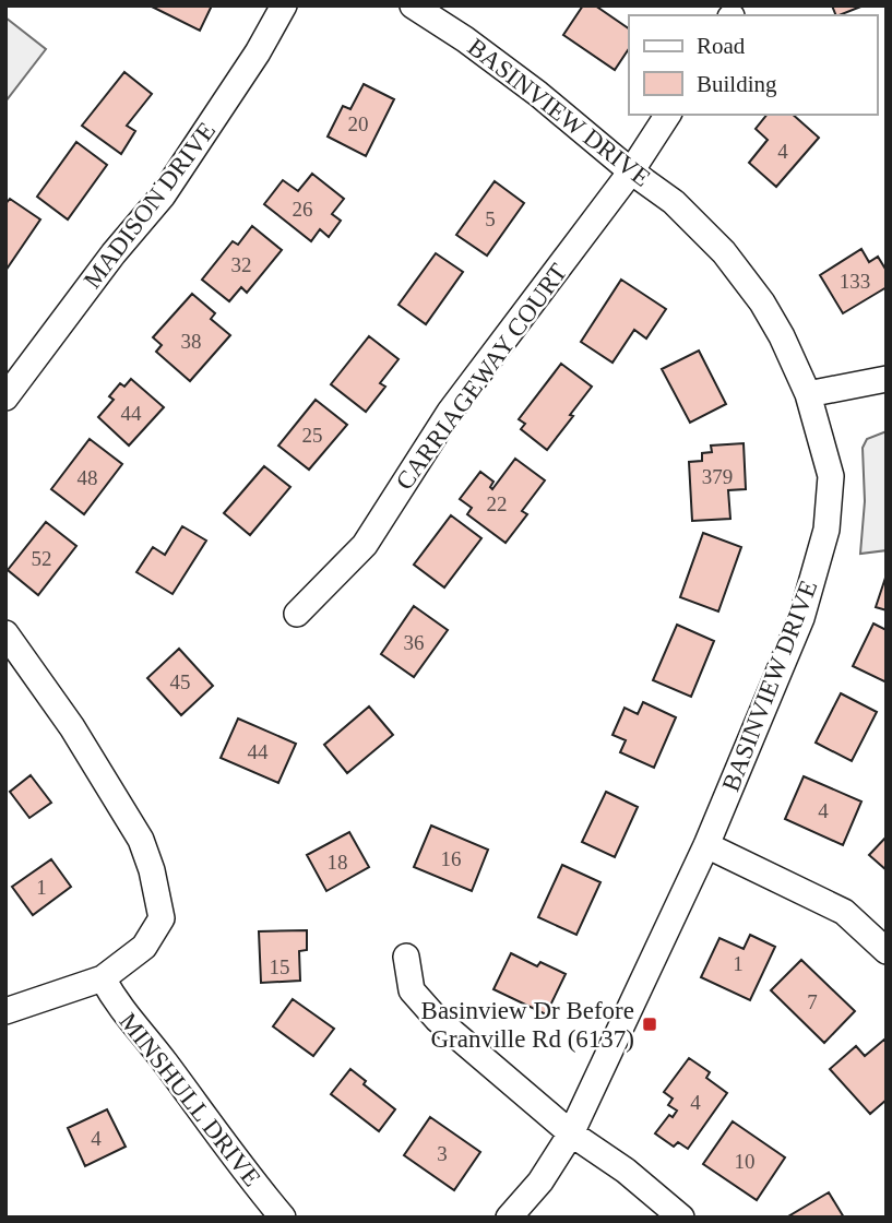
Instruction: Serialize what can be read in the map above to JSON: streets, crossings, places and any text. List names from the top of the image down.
{
  "streets": {
    "street": [
      "BASINVIEW DRIVE",
      "MADISON DRIVE",
      "CARRIAGEWAY COURT",
      "MINSHULL DRIVE"
    ]
  },
  "crossings": [
    ["BASINVIEW DRIVE", "CARRIAGEWAY COURT"]
  ],
  "places": {
    "transit": ["Basinview Dr Before Granville Rd (6137)"]
  },
  "house_numbers": [
    "20",
    "4",
    "26",
    "5",
    "32",
    "133",
    "38",
    "44",
    "25",
    "379",
    "48",
    "22",
    "52",
    "36",
    "45",
    "44",
    "4",
    "16",
    "18",
    "1",
    "1",
    "15",
    "7",
    "4",
    "4",
    "3",
    "10"
  ],
  "legend": ["Road", "Building"]
}
